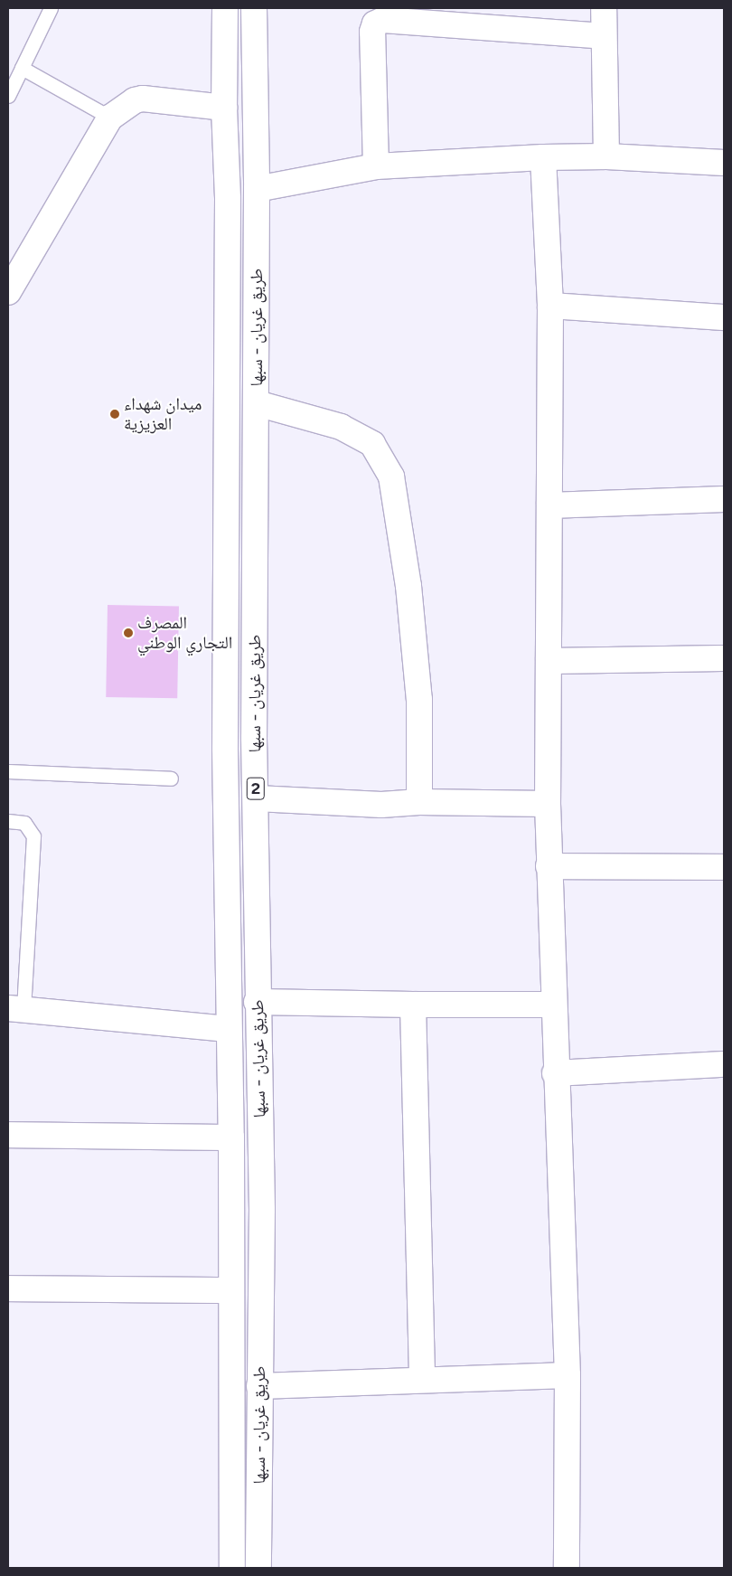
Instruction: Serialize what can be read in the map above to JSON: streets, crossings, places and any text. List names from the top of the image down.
{
  "streets": {
    "main road": ["طريق غريان - سبها", "2"]
  },
  "places": ["ميدان شهداء العزيزية", "المصرف التجاري الوطني"]
}
